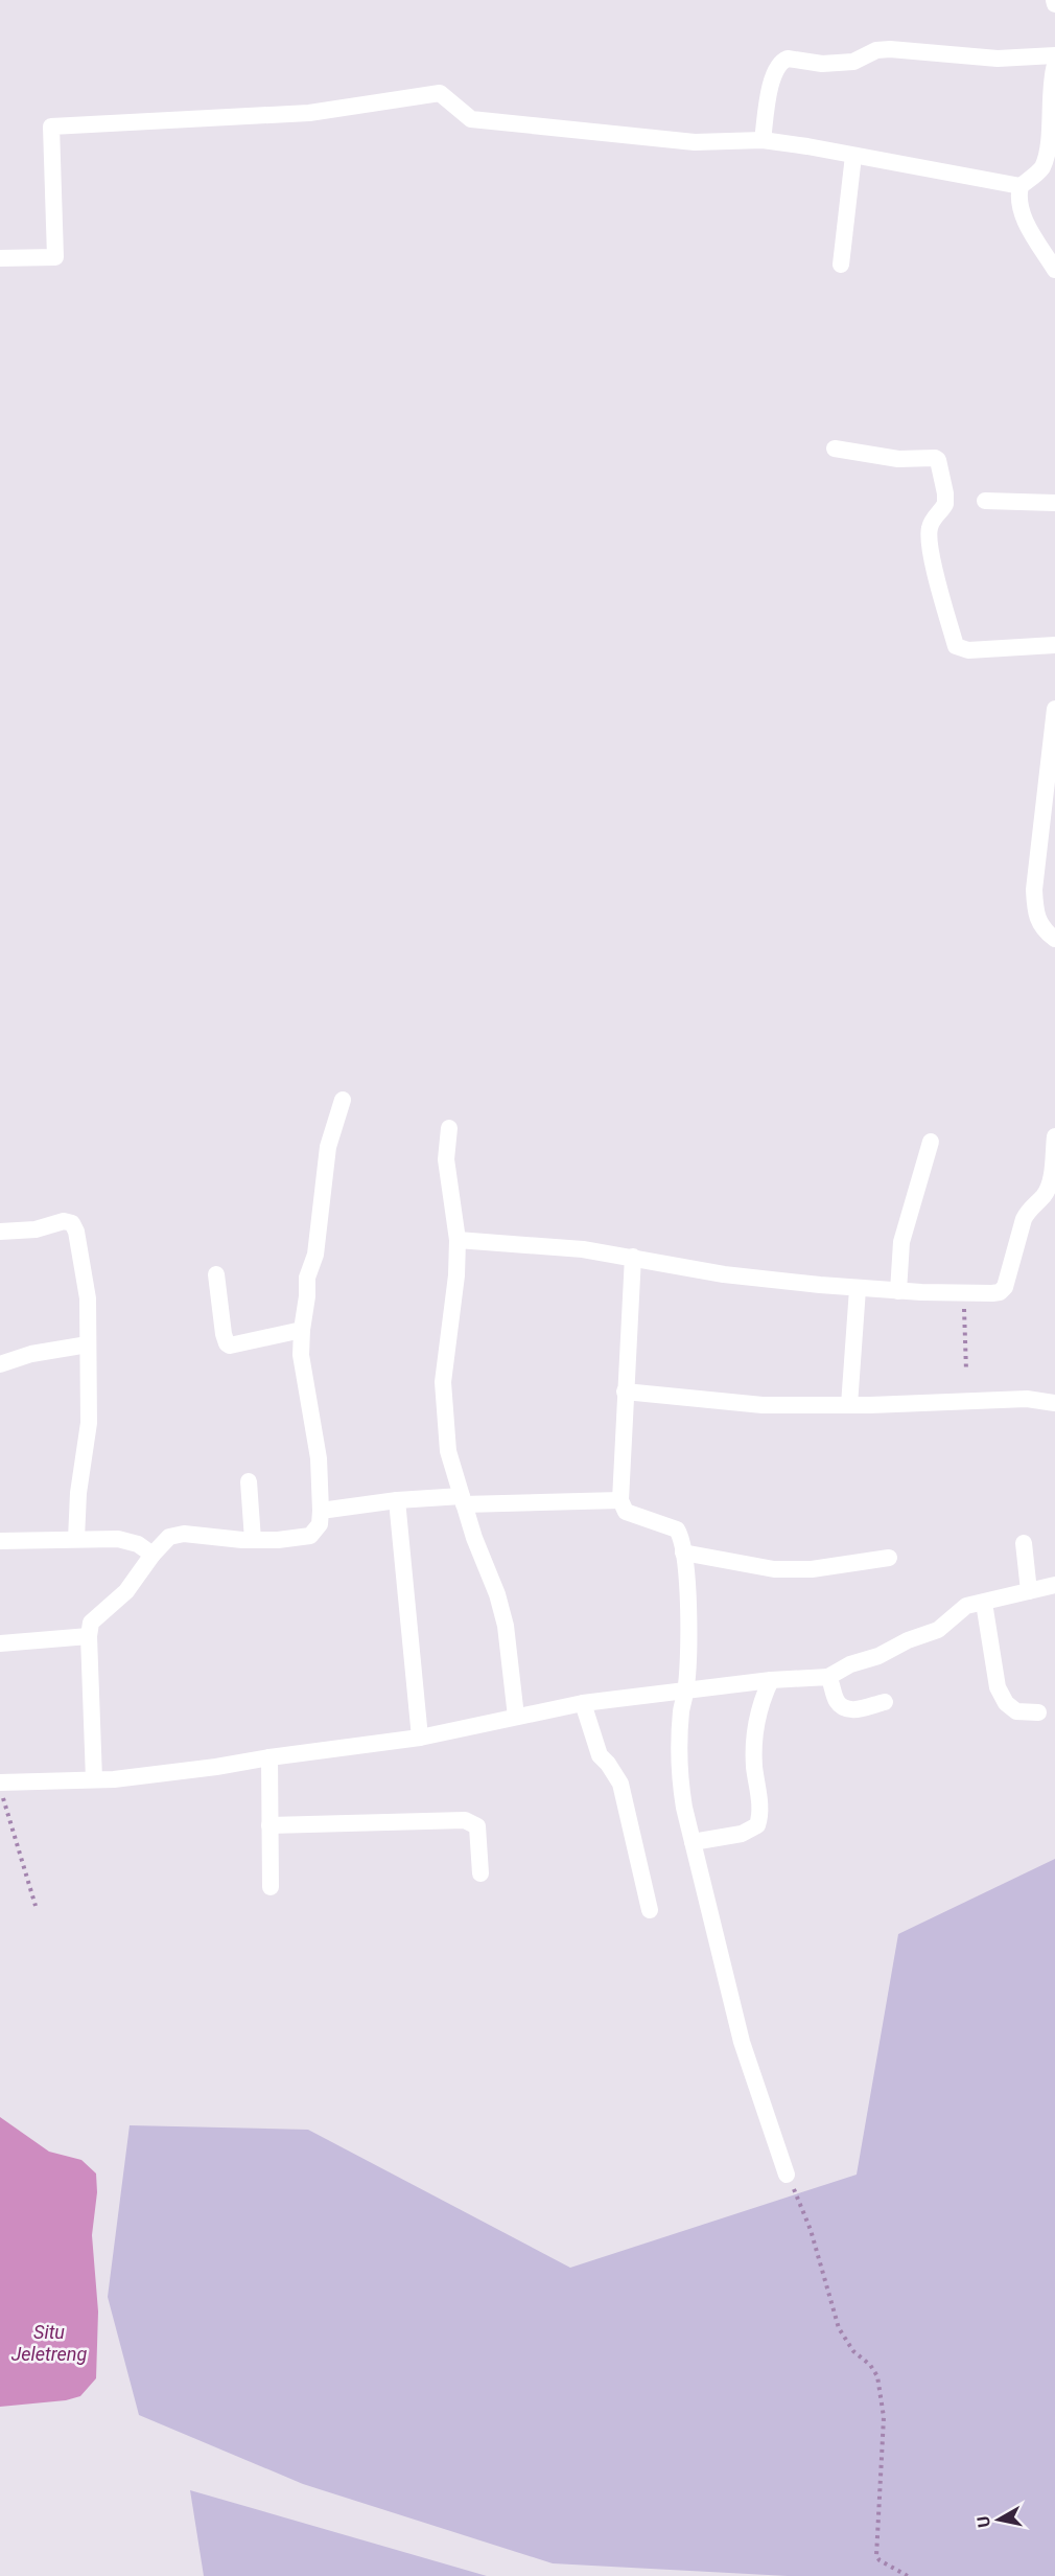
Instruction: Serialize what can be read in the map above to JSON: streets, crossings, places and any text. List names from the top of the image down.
{
  "water": ["Situ Jeletreng"],
  "north": "left"
}
